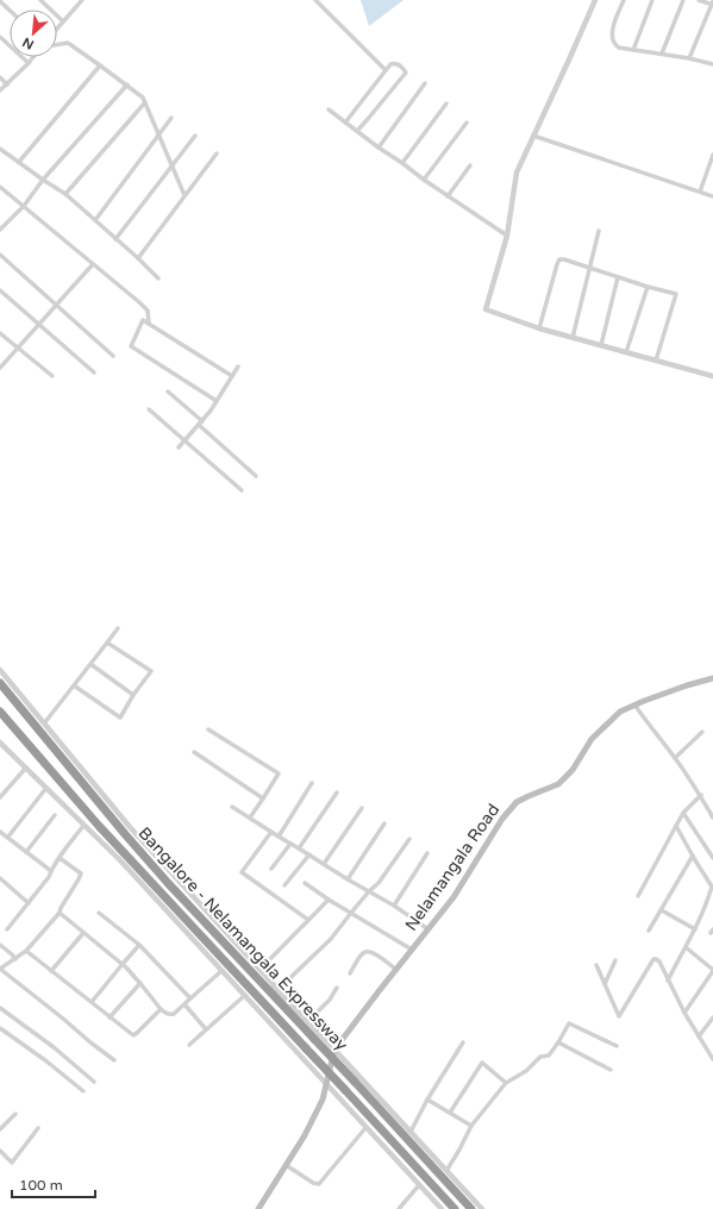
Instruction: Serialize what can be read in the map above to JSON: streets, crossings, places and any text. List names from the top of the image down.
{
  "streets": {
    "highway": ["Bangalore - Nelamangala Expressway"],
    "main road": ["Nelamangala Road"]
  },
  "scale_bar": "100 m",
  "north": "bottom left"
}
